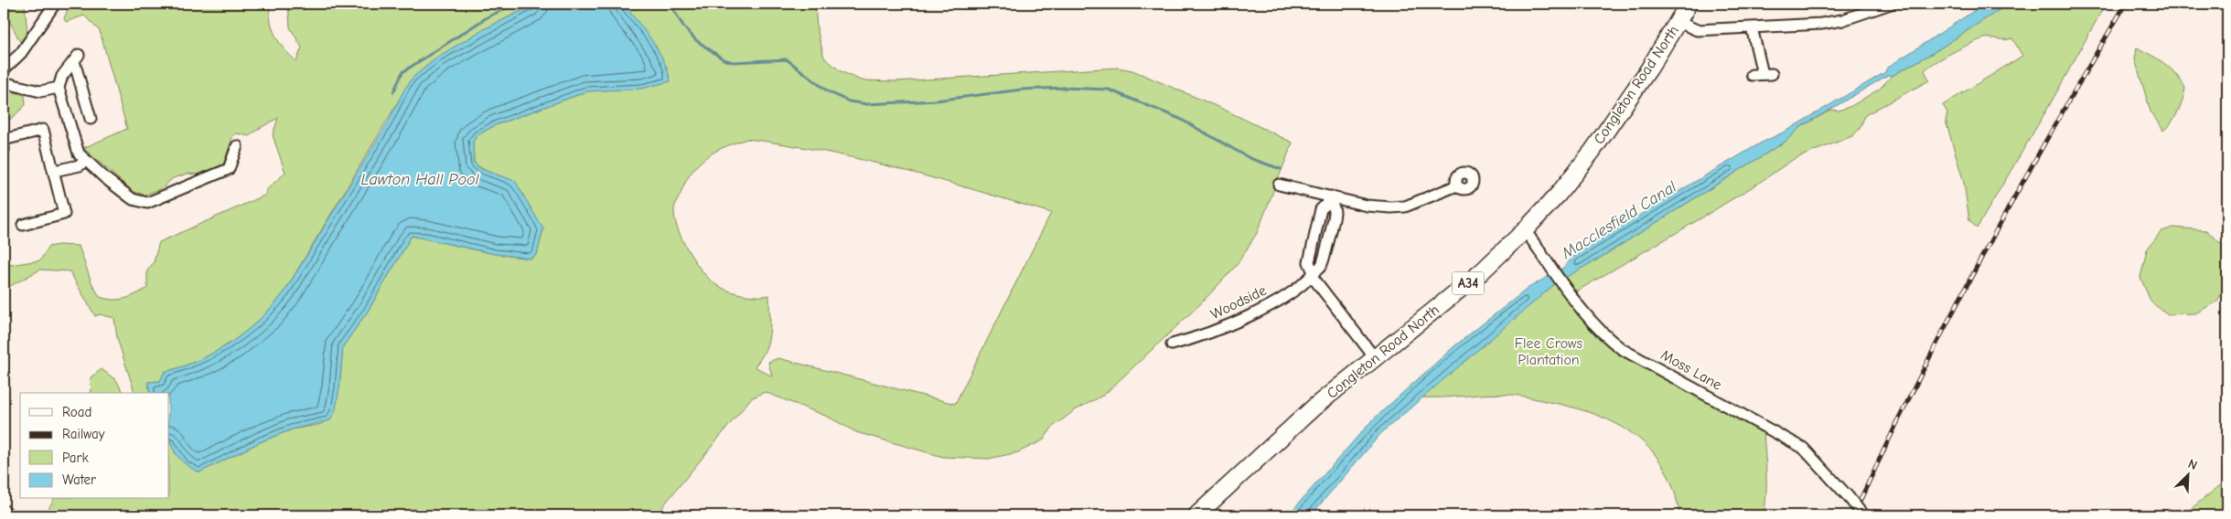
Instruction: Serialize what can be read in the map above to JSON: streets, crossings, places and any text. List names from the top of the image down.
{
  "streets": {
    "highway": ["Congleton Road North", "A34"],
    "street": ["Woodside", "Moss Lane"]
  },
  "crossings": [
    ["Congleton Road North", "Moss Lane"]
  ],
  "water": ["Lawton Hall Pool", "Macclesfield Canal"],
  "parks": ["Flee Crows Plantation"],
  "legend": [
    "Road",
    "Railway",
    "Park",
    "Water"
  ],
  "north": "top right"
}
